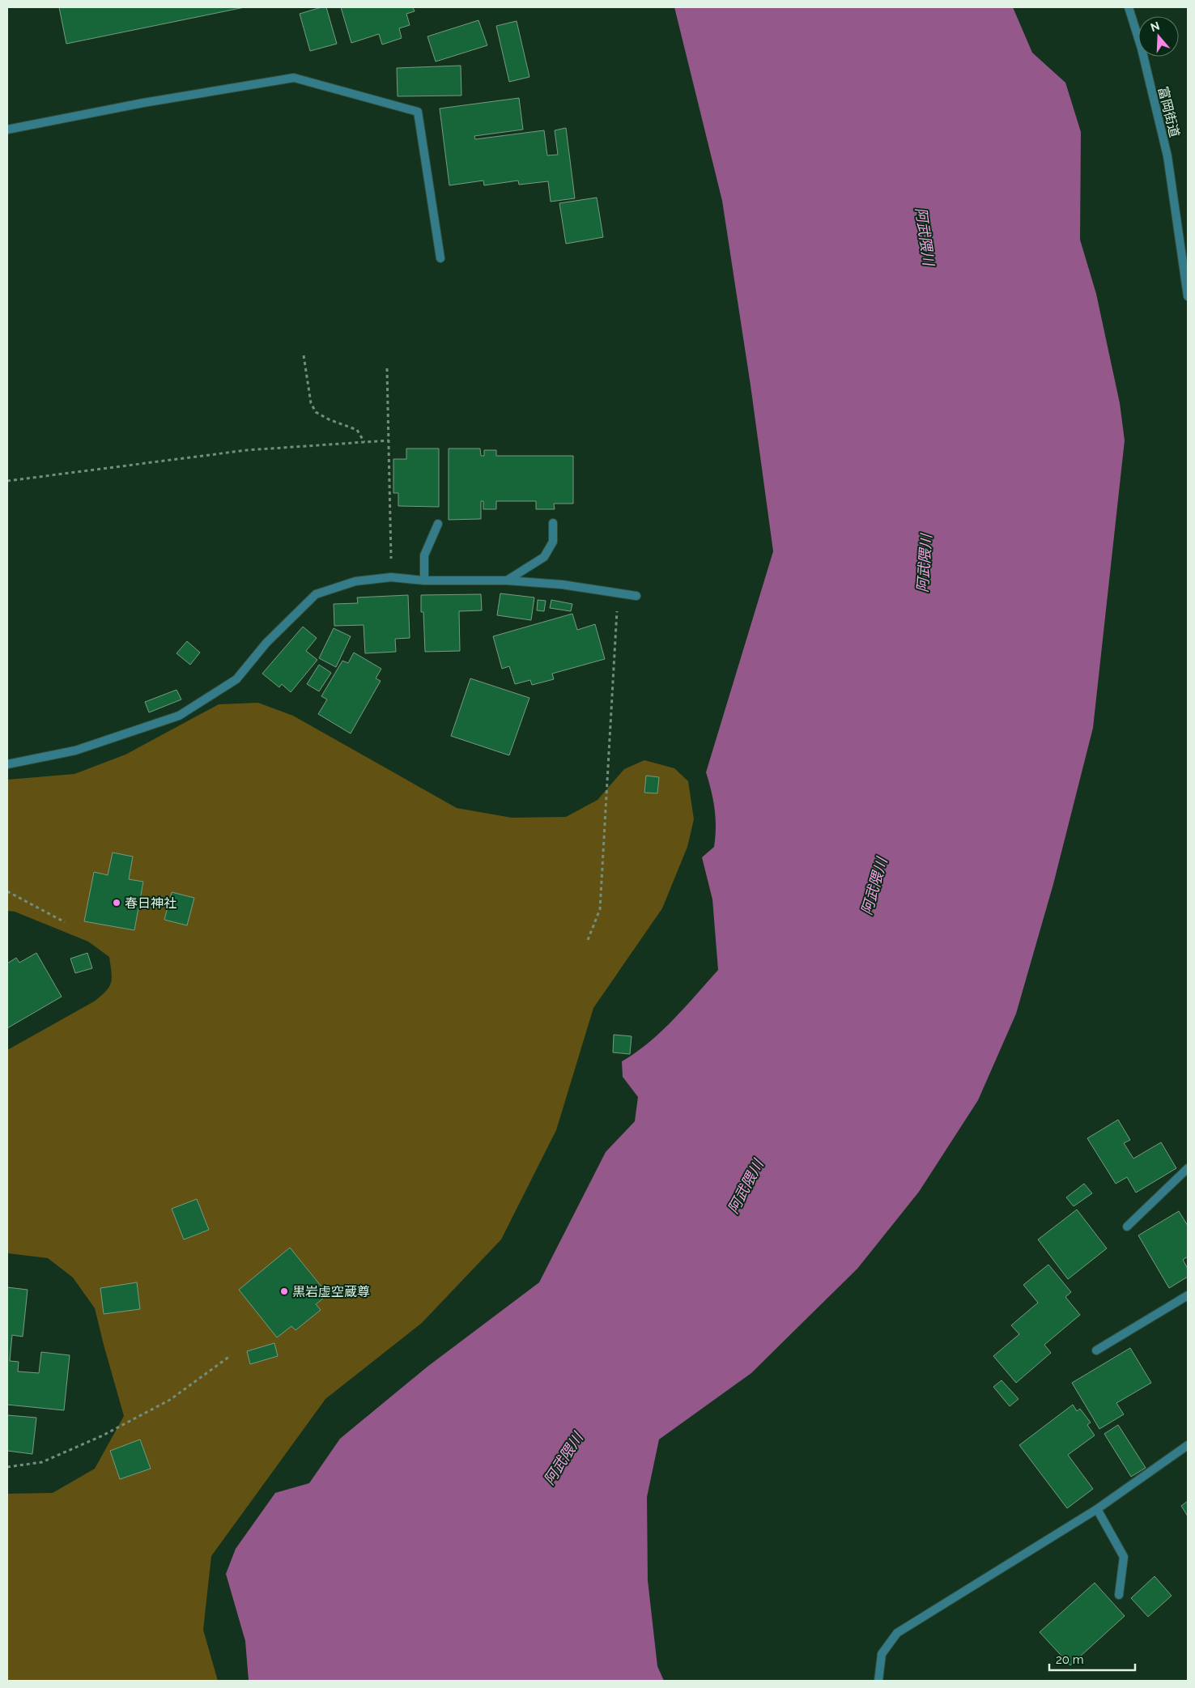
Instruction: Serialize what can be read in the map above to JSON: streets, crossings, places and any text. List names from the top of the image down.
{
  "streets": {
    "street": ["富岡街道"]
  },
  "water": ["阿武隈川"],
  "places": ["春日神社", "黒岩虚空蔵尊"],
  "scale_bar": "20 m",
  "north": "top"
}
